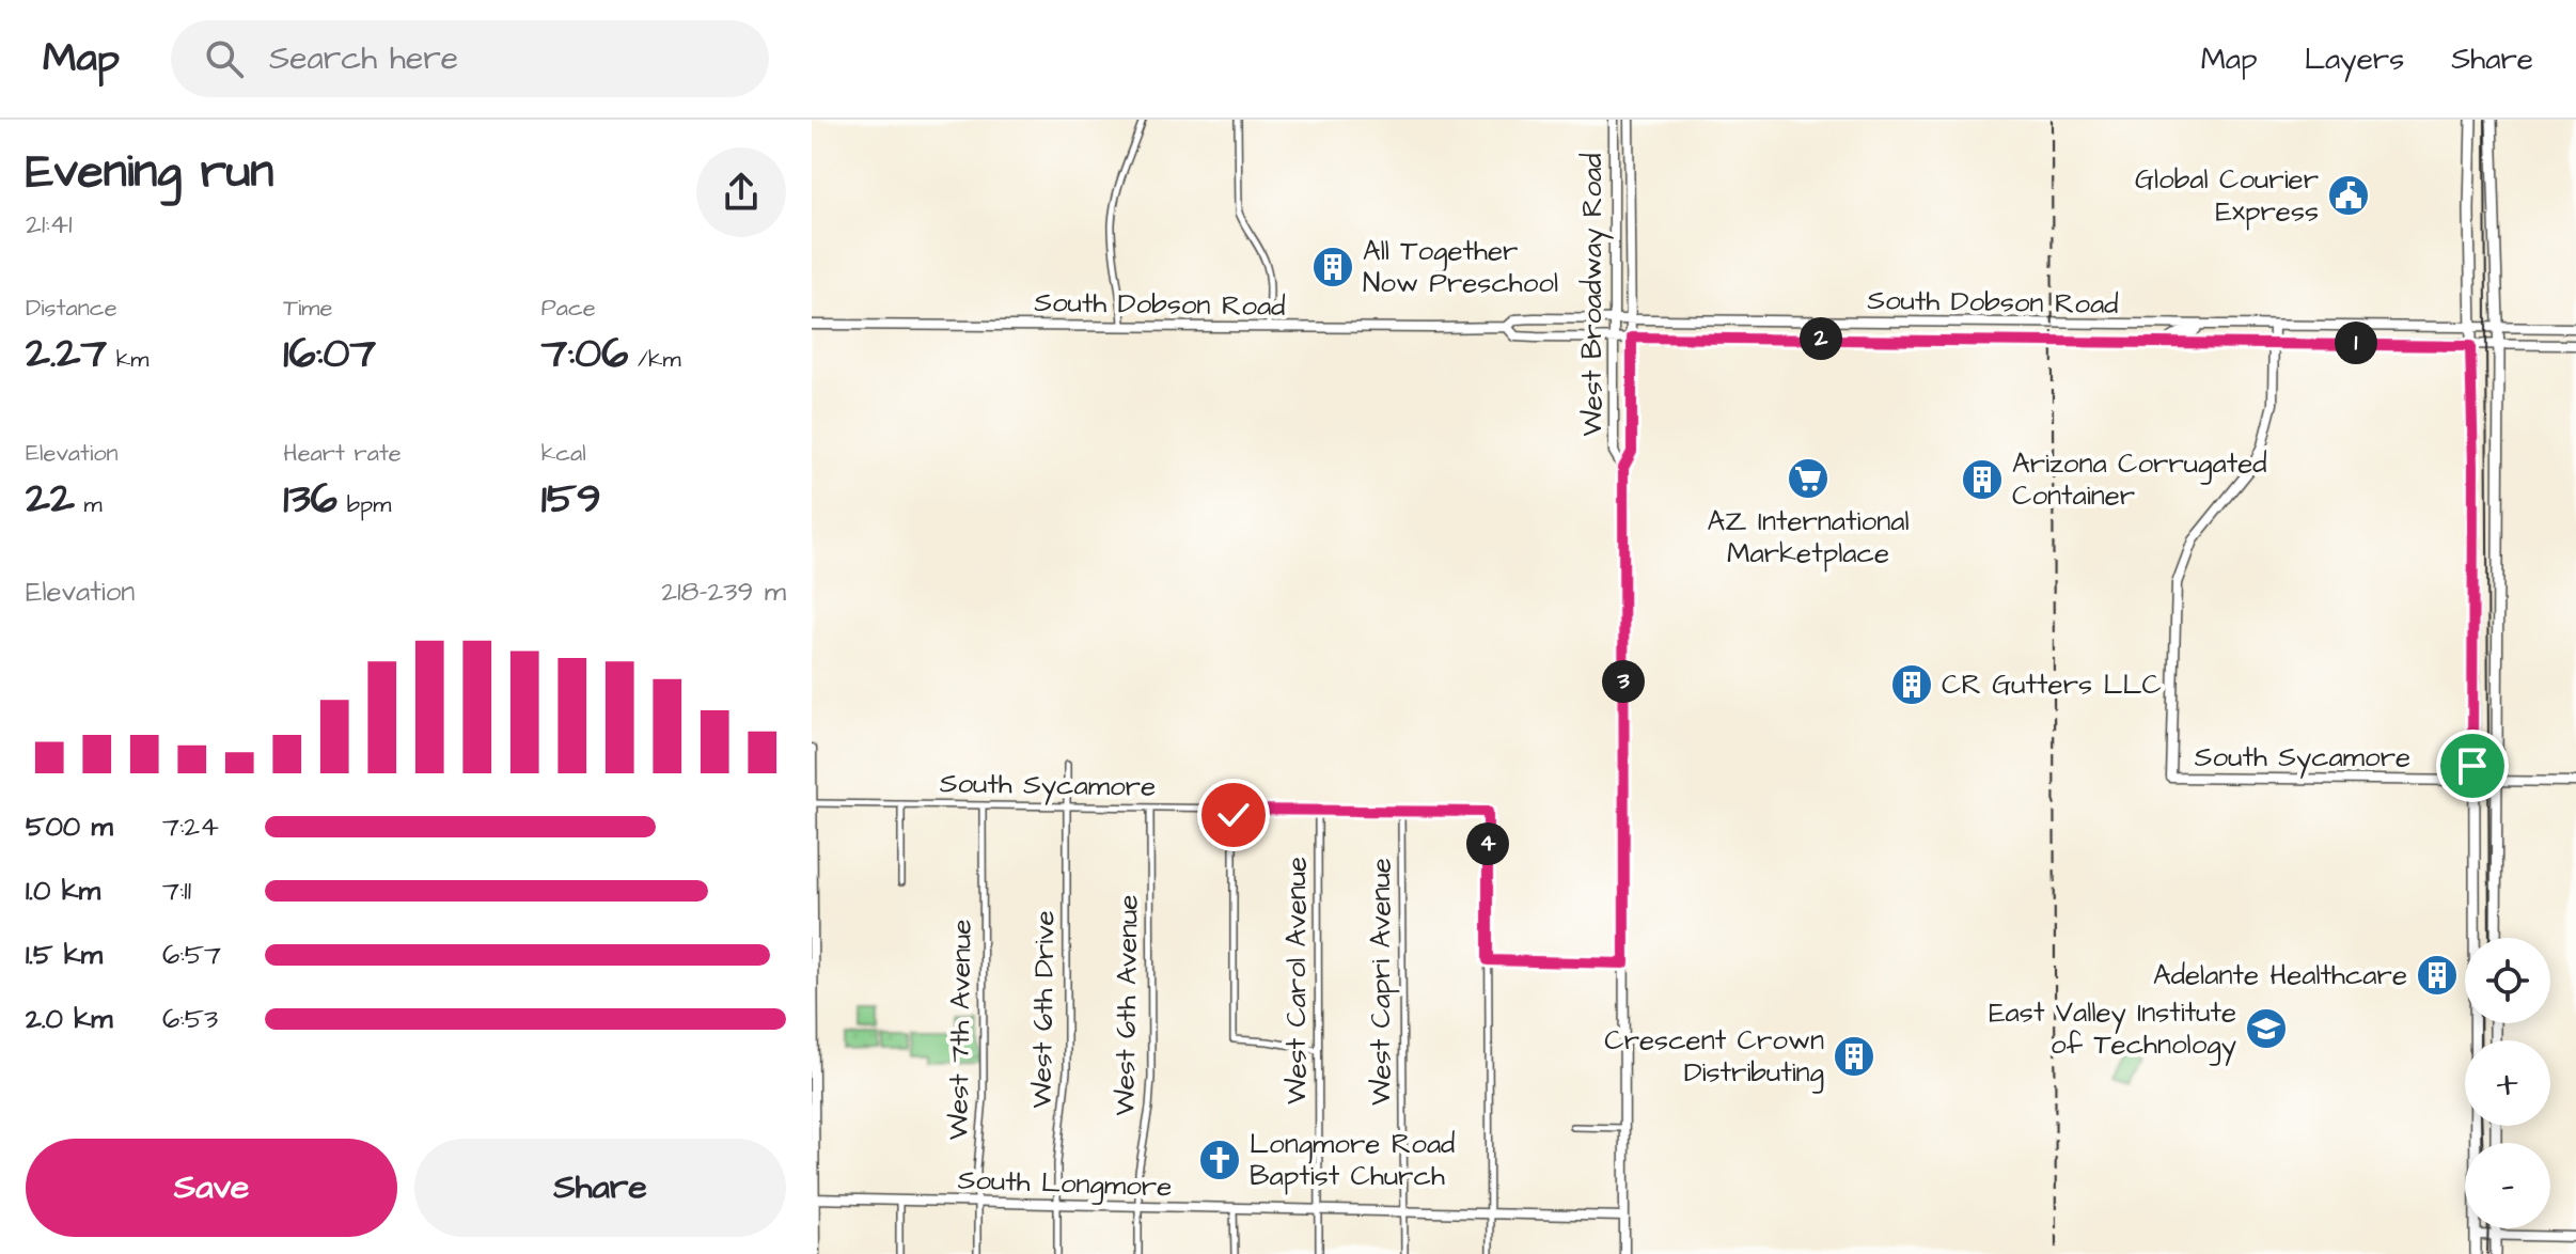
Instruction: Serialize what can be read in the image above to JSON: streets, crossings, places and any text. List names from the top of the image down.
{
  "streets": {
    "main road": [
      "West Broadway Road",
      "South Dobson Road",
      "South Sycamore",
      "South Longmore"
    ],
    "street": [
      "West Carol Avenue",
      "West Capri Avenue",
      "West 6th Avenue",
      "West 6th Drive",
      "West 7th Avenue"
    ]
  },
  "crossings": [
    ["West Broadway Road", "South Dobson Road"],
    ["West Broadway Road", "South Longmore"],
    ["South Dobson Road", "South Sycamore"],
    ["South Sycamore", "West Carol Avenue"],
    ["South Sycamore", "West Capri Avenue"],
    ["South Sycamore", "West 6th Avenue"],
    ["South Sycamore", "West 6th Drive"],
    ["South Sycamore", "West 7th Avenue"],
    ["West Carol Avenue", "South Longmore"],
    ["West Capri Avenue", "South Longmore"],
    ["West 6th Avenue", "South Longmore"],
    ["West 6th Drive", "South Longmore"],
    ["West 7th Avenue", "South Longmore"]
  ],
  "places": {
    "public building": ["Global Courier Express"],
    "building": [
      "All Together Now Preschool",
      "Arizona Corrugated Container",
      "CR Gutters LLC",
      "Adelante Healthcare",
      "Crescent Crown Distributing"
    ],
    "supermarket": ["AZ International Marketplace"],
    "school or university": ["East Valley Institute of Technology"],
    "church": ["Longmore Road Baptist Church"]
  },
  "page": {
    "header": "Map",
    "search": "Search here",
    "nav": ["Map", "Layers", "Share"],
    "heading": ["Evening run", "21:41"],
    "stats": [
      ["Distance", "2.27 km"],
      ["Time", "16:07"],
      ["Pace", "7:06 /km"],
      ["Elevation", "22 m"],
      ["Heart rate", "136 bpm"],
      ["kcal", "159"]
    ],
    "pins": [
      "2",
      "1",
      "3",
      "4"
    ],
    "chart": ["Elevation", "218–239 m"],
    "list": [
      {
        "name": "500 m",
        "note": "7:24"
      },
      {
        "name": "1.0 km",
        "note": "7:11"
      },
      {
        "name": "1.5 km",
        "note": "6:57"
      },
      {
        "name": "2.0 km",
        "note": "6:53"
      }
    ],
    "map_buttons": ["+", "−"],
    "buttons": ["Save", "Share"]
  }
}
